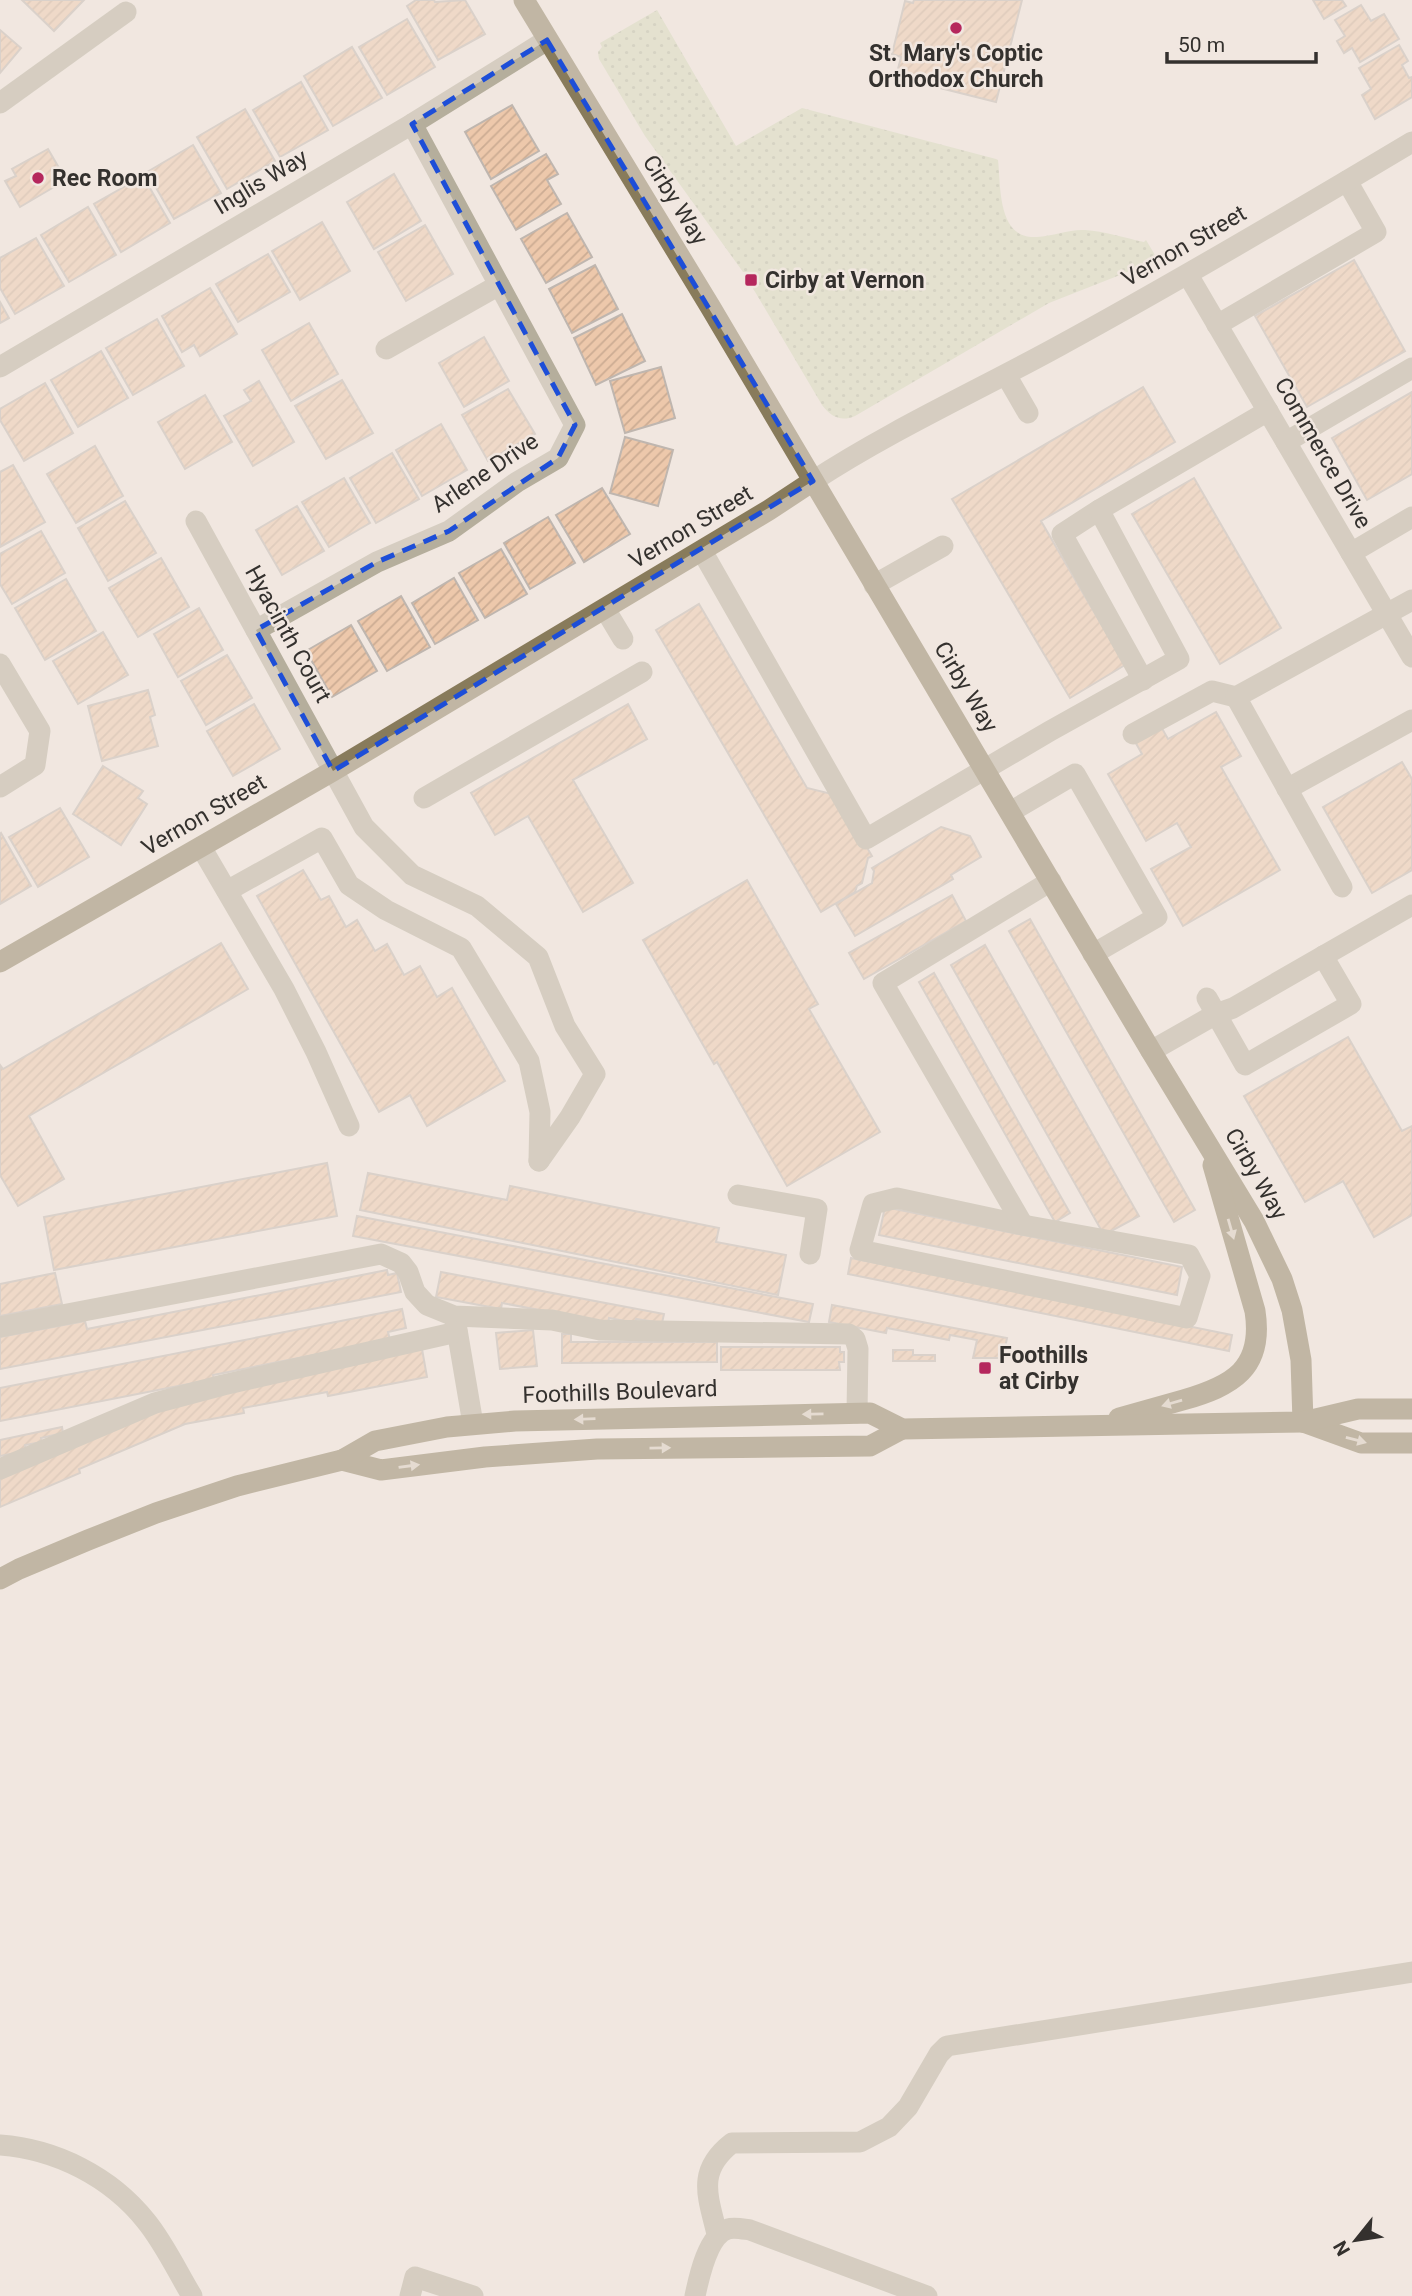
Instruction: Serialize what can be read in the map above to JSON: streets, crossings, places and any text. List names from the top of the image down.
{
  "streets": {
    "main road": ["Cirby Way", "Vernon Street", "Foothills Boulevard"],
    "street": [
      "Inglis Way",
      "Commerce Drive",
      "Arlene Drive",
      "Hyacinth Court"
    ]
  },
  "crossings": [
    ["Inglis Way", "Cirby Way"],
    ["Inglis Way", "Arlene Drive"],
    ["Cirby Way", "Vernon Street"],
    ["Cirby Way", "Foothills Boulevard"],
    ["Vernon Street", "Commerce Drive"],
    ["Vernon Street", "Hyacinth Court"],
    ["Arlene Drive", "Hyacinth Court"]
  ],
  "places": {
    "other": ["St. Mary's Coptic Orthodox Church", "Rec Room"],
    "transit": ["Cirby at Vernon", "Foothills at Cirby"]
  },
  "scale_bar": "50 m",
  "north": "bottom left"
}
